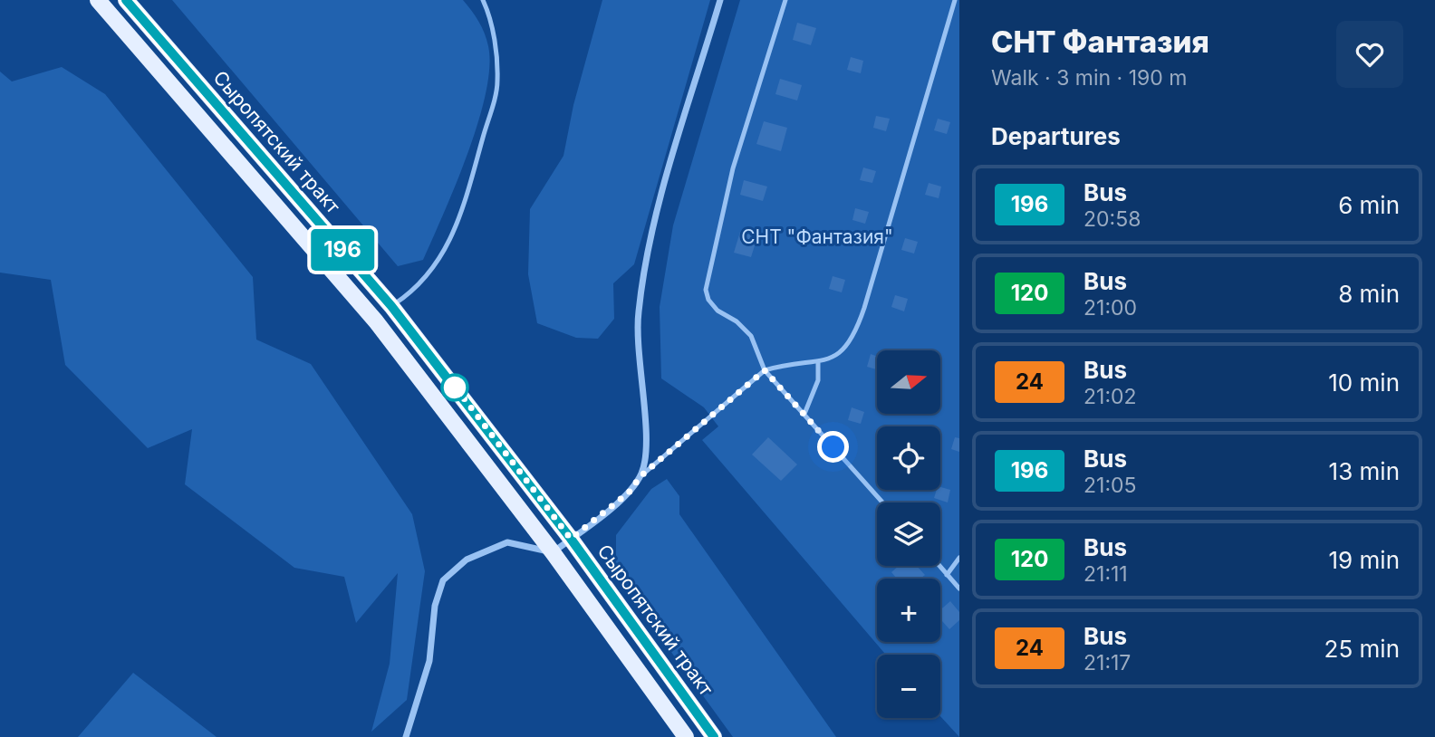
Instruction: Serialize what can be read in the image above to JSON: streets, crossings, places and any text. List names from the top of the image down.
{
  "streets": {
    "main road": ["Сыропятский тракт"]
  },
  "parks": ["СНТ \"Фантазия\""],
  "lines": ["bus line 196"],
  "north": "right",
  "page": {
    "on_map": "196",
    "heading": [
      ["СНТ Фантазия", "Walk · 3 min · 190 m"],
      "Departures"
    ],
    "list": [
      {
        "mark": "196",
        "name": "Bus",
        "note": "20:58",
        "value": "6 min"
      },
      {
        "mark": "120",
        "name": "Bus",
        "note": "21:00",
        "value": "8 min"
      },
      {
        "mark": "24",
        "name": "Bus",
        "note": "21:02",
        "value": "10 min"
      },
      {
        "mark": "196",
        "name": "Bus",
        "note": "21:05",
        "value": "13 min"
      },
      {
        "mark": "120",
        "name": "Bus",
        "note": "21:11",
        "value": "19 min"
      },
      {
        "mark": "24",
        "name": "Bus",
        "note": "21:17",
        "value": "25 min"
      }
    ],
    "map_buttons": ["+", "−"]
  }
}
